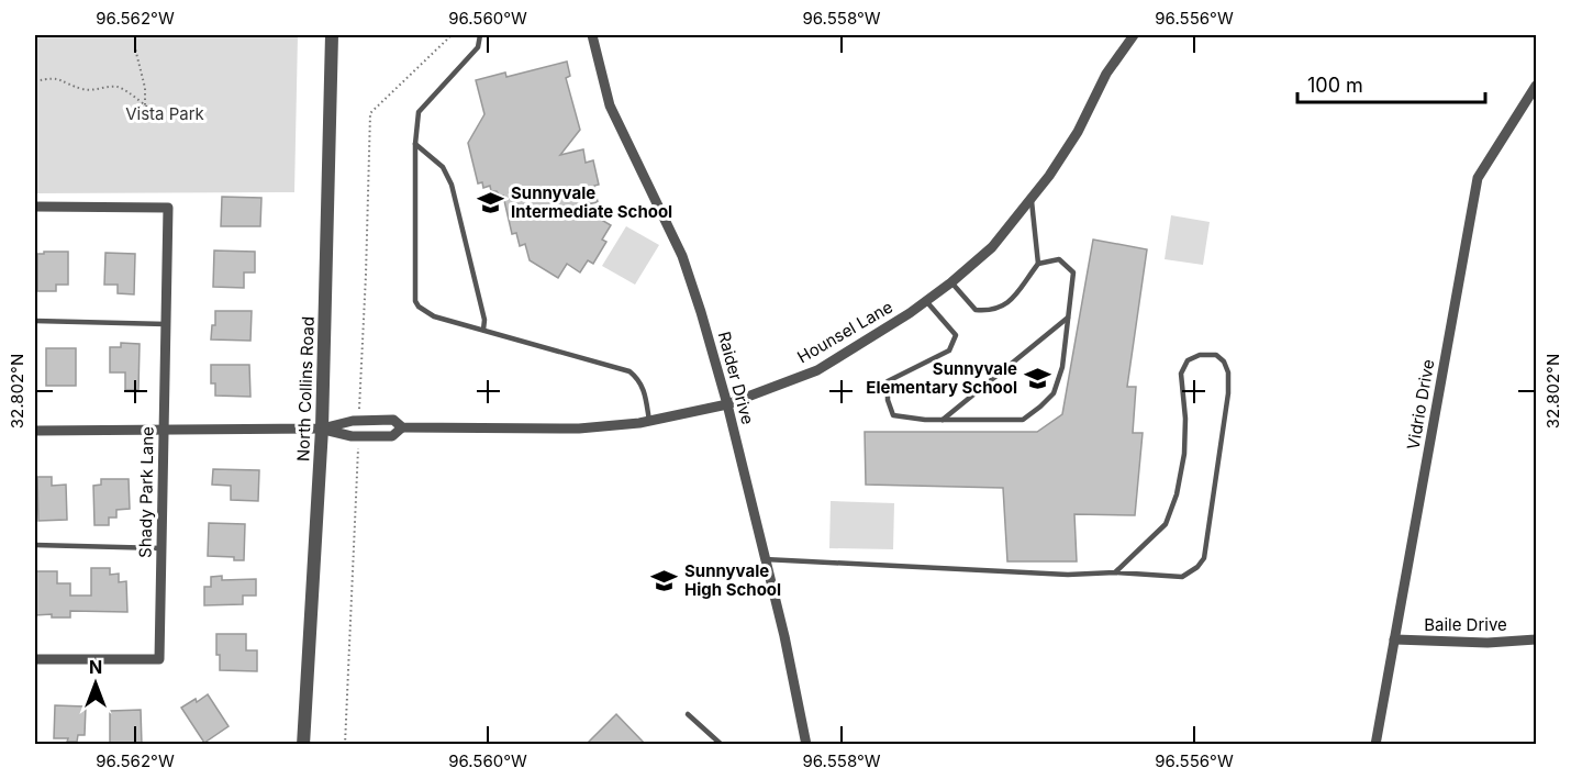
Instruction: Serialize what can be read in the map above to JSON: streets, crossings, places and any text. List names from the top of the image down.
{
  "streets": {
    "street": [
      "Hounsel Lane",
      "Raider Drive",
      "North Collins Road",
      "Vidrio Drive",
      "Shady Park Lane",
      "Baile Drive"
    ]
  },
  "crossings": [
    ["Hounsel Lane", "Raider Drive"],
    ["Hounsel Lane", "North Collins Road"],
    ["Vidrio Drive", "Baile Drive"]
  ],
  "parks": ["Vista Park"],
  "places": {
    "school or university": ["Sunnyvale Intermediate School", "Sunnyvale Elementary School", "Sunnyvale High School"]
  },
  "scale_bar": "100 m",
  "north": "top",
  "coordinates": [
    "96.562°W",
    "96.560°W",
    "96.558°W",
    "96.556°W",
    "32.802°N"
  ]
}
